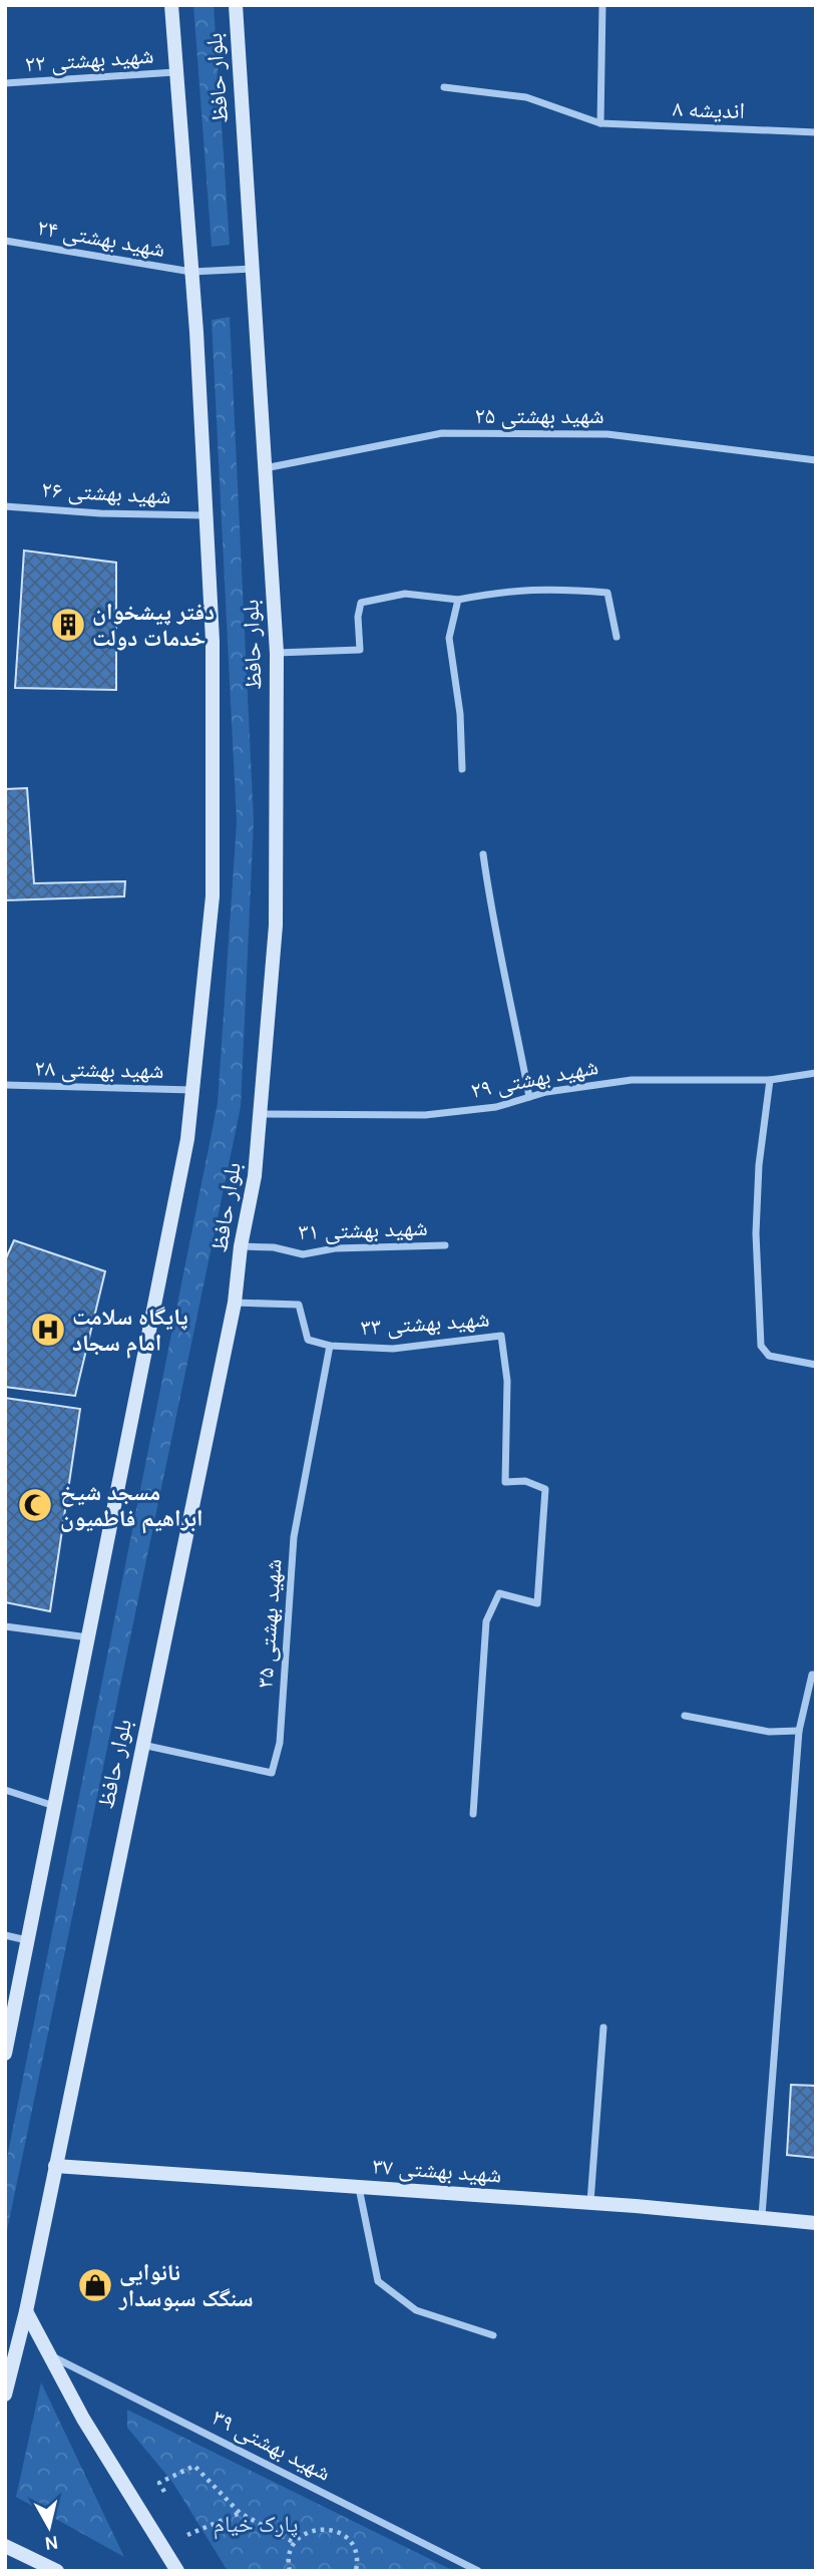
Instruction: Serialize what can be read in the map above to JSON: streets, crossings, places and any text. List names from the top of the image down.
{
  "streets": {
    "main road": ["بلوار حافظ", "شهید بهشتی ۳۷"],
    "street": [
      "شهید بهشتی ۲۲",
      "اندیشه ۸",
      "شهید بهشتی ۲۴",
      "شهید بهشتی ۲۵",
      "شهید بهشتی ۲۶",
      "شهید بهشتی ۲۸",
      "شهید بهشتی ۲۹",
      "شهید بهشتی ۳۱",
      "شهید بهشتی ۳۳",
      "شهید بهشتی ۳۵",
      "شهید بهشتی ۳۹"
    ]
  },
  "crossings": [
    ["شهید بهشتی ۲۲", "بلوار حافظ"],
    ["بلوار حافظ", "شهید بهشتی ۲۴"],
    ["بلوار حافظ", "شهید بهشتی ۲۵"],
    ["بلوار حافظ", "شهید بهشتی ۲۶"],
    ["بلوار حافظ", "شهید بهشتی ۲۸"],
    ["بلوار حافظ", "شهید بهشتی ۲۹"],
    ["بلوار حافظ", "شهید بهشتی ۳۱"],
    ["بلوار حافظ", "شهید بهشتی ۳۳"],
    ["بلوار حافظ", "شهید بهشتی ۳۵"],
    ["بلوار حافظ", "شهید بهشتی ۳۷"],
    ["شهید بهشتی ۳۳", "شهید بهشتی ۳۵"]
  ],
  "parks": ["پارک خیام"],
  "places": {
    "building": ["دفتر پیشخوان خدمات دولت"],
    "hospital": ["پایگاه سلامت امام سجاد"],
    "mosque": ["مسجد شیخ ابراهیم فاطمیون"],
    "shop": ["نانوایی سنگک سبوسدار"]
  },
  "north": "bottom"
}
